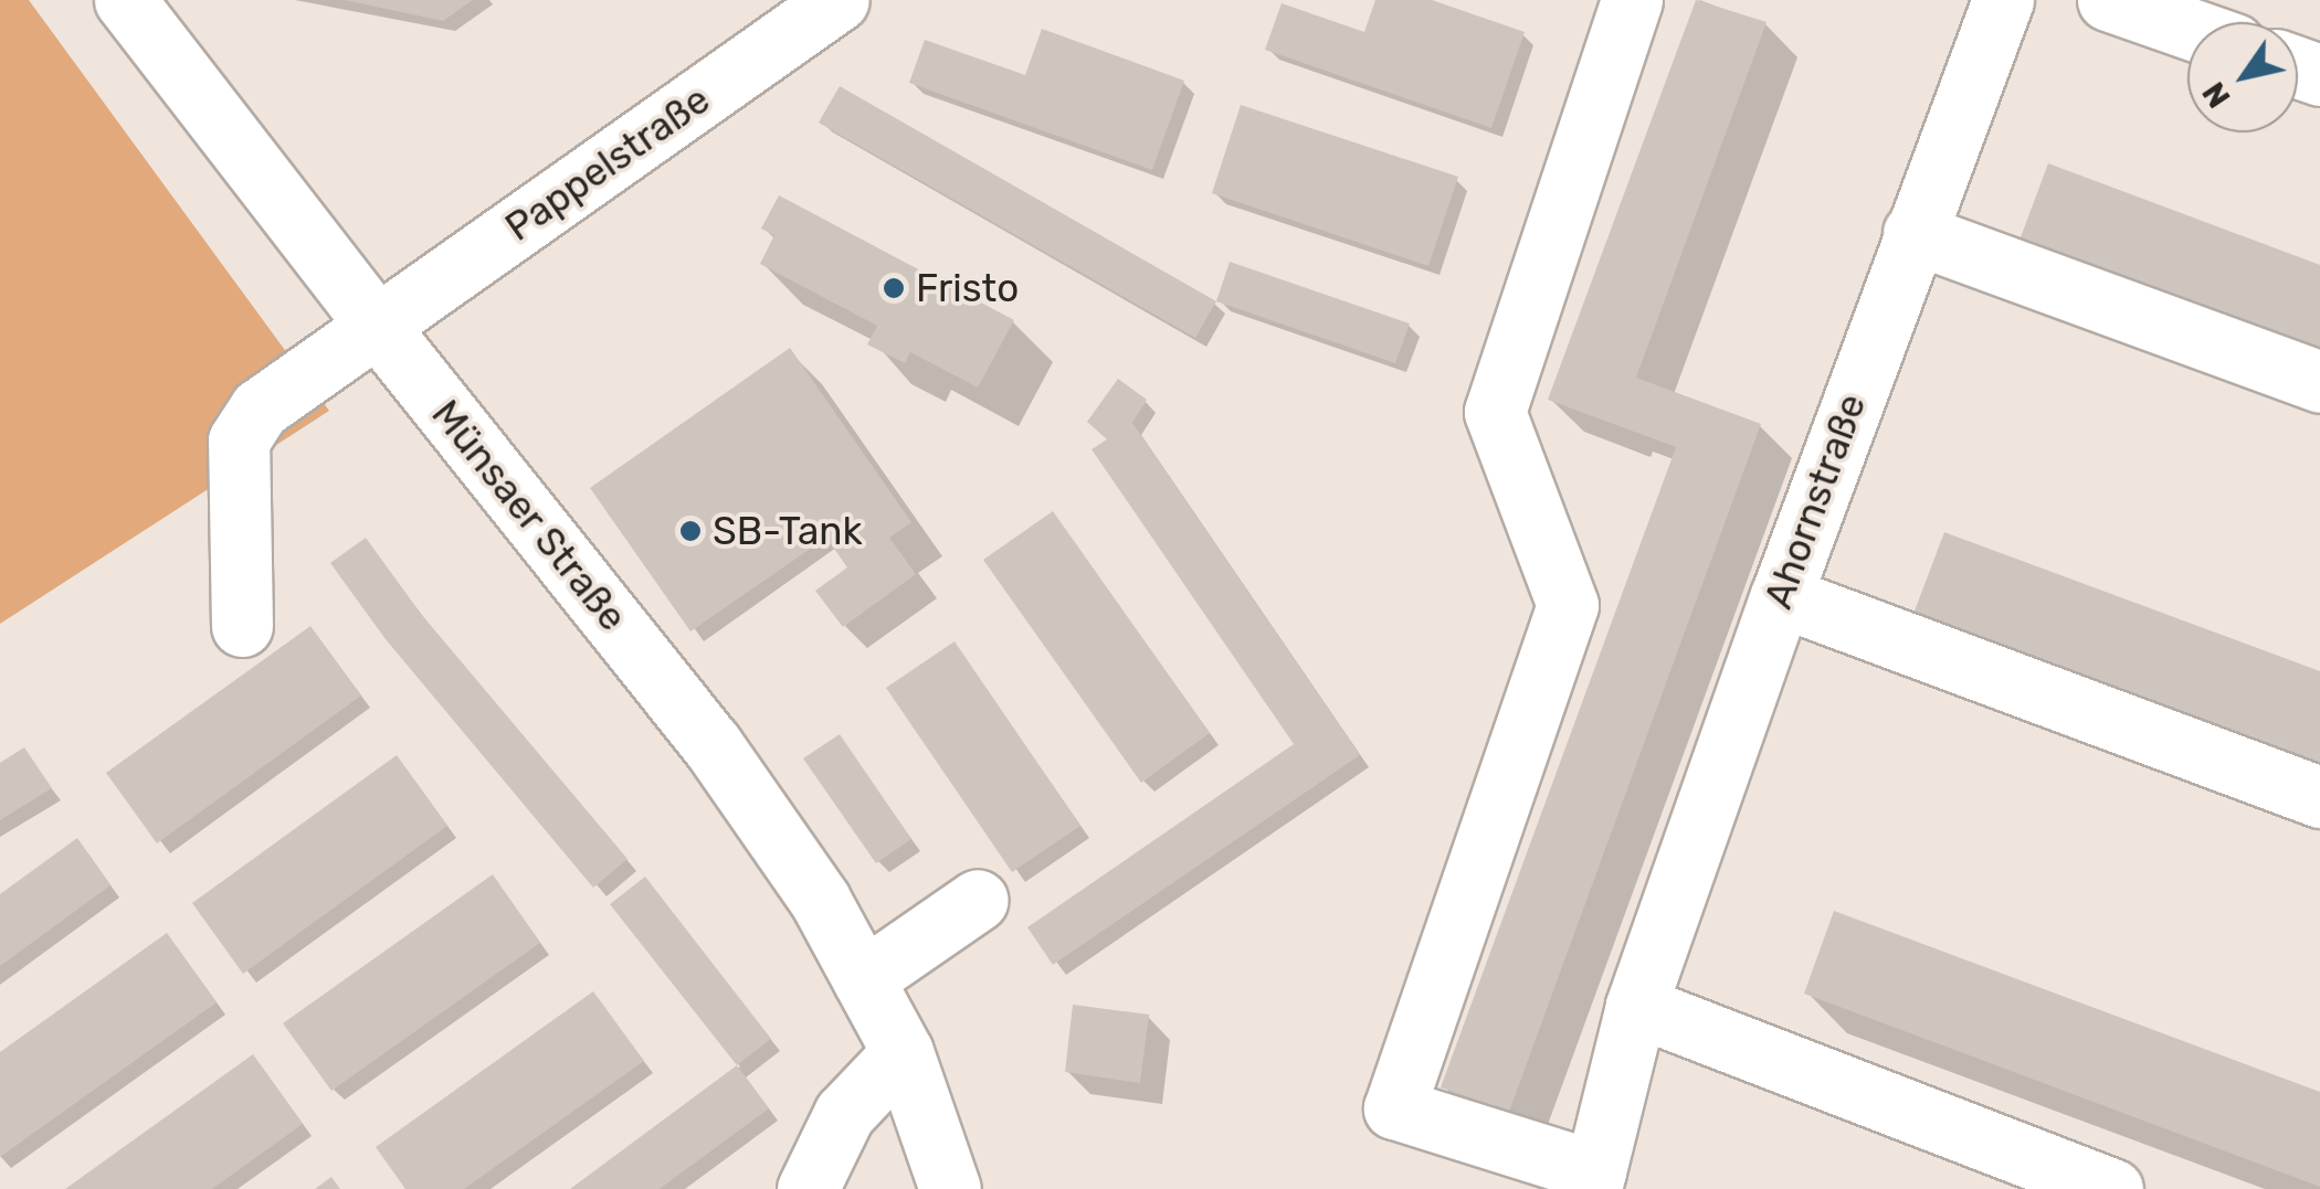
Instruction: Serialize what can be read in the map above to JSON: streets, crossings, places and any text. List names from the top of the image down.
{
  "streets": {
    "street": ["Pappelstraße", "Ahornstraße", "Münsaer Straße"]
  },
  "crossings": [
    ["Pappelstraße", "Münsaer Straße"]
  ],
  "places": ["Fristo", "SB-Tank"],
  "north": "bottom left"
}
